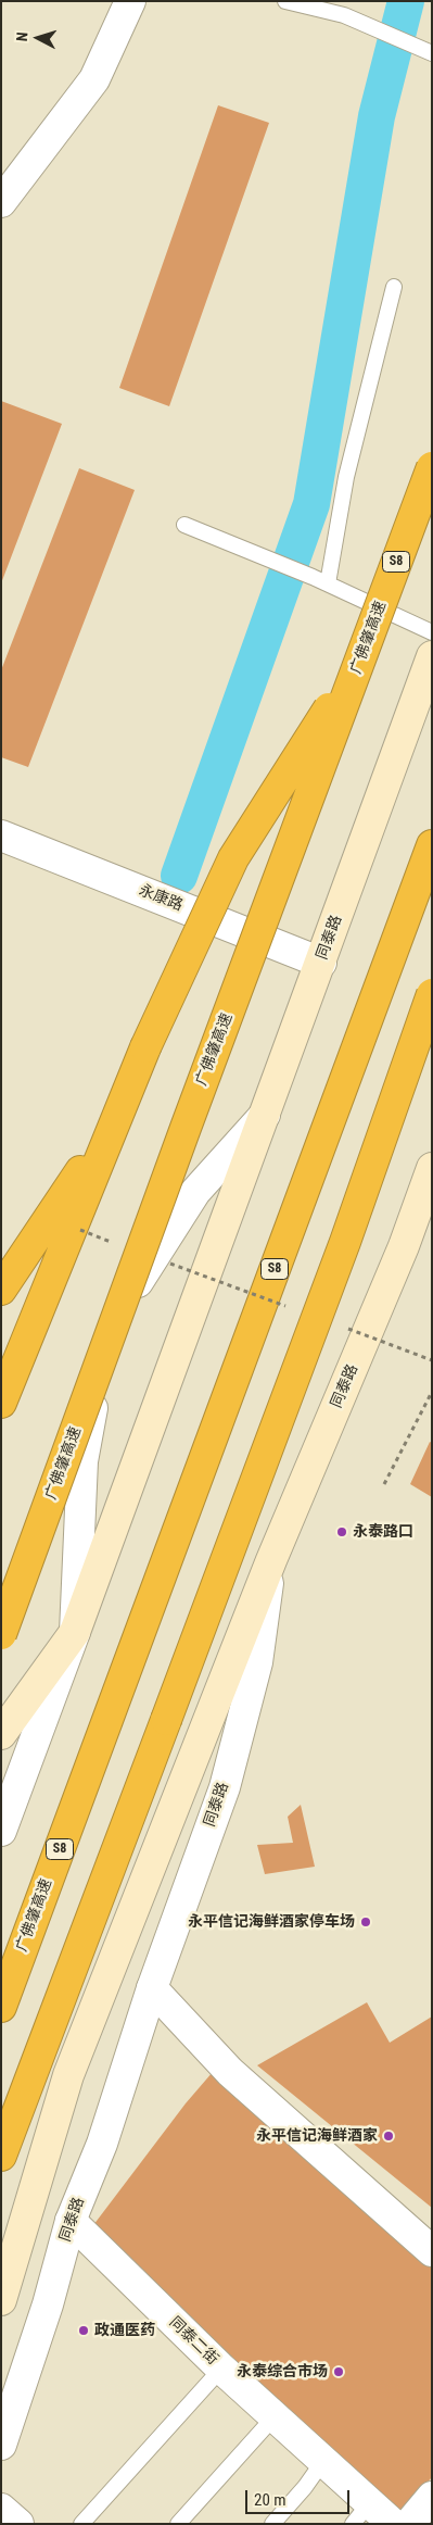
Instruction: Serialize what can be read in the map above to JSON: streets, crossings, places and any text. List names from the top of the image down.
{
  "streets": {
    "highway": ["S8", "广佛肇高速"],
    "main road": ["同泰路"],
    "street": ["永康路", "同泰二街"]
  },
  "crossings": [
    ["永康路", "同泰路"],
    ["同泰路", "同泰二街"]
  ],
  "places": [
    "永泰路口",
    "永平信记海鲜酒家停车场",
    "永平信记海鲜酒家",
    "政通医药",
    "永泰综合市场"
  ],
  "scale_bar": "20 m",
  "north": "left"
}
